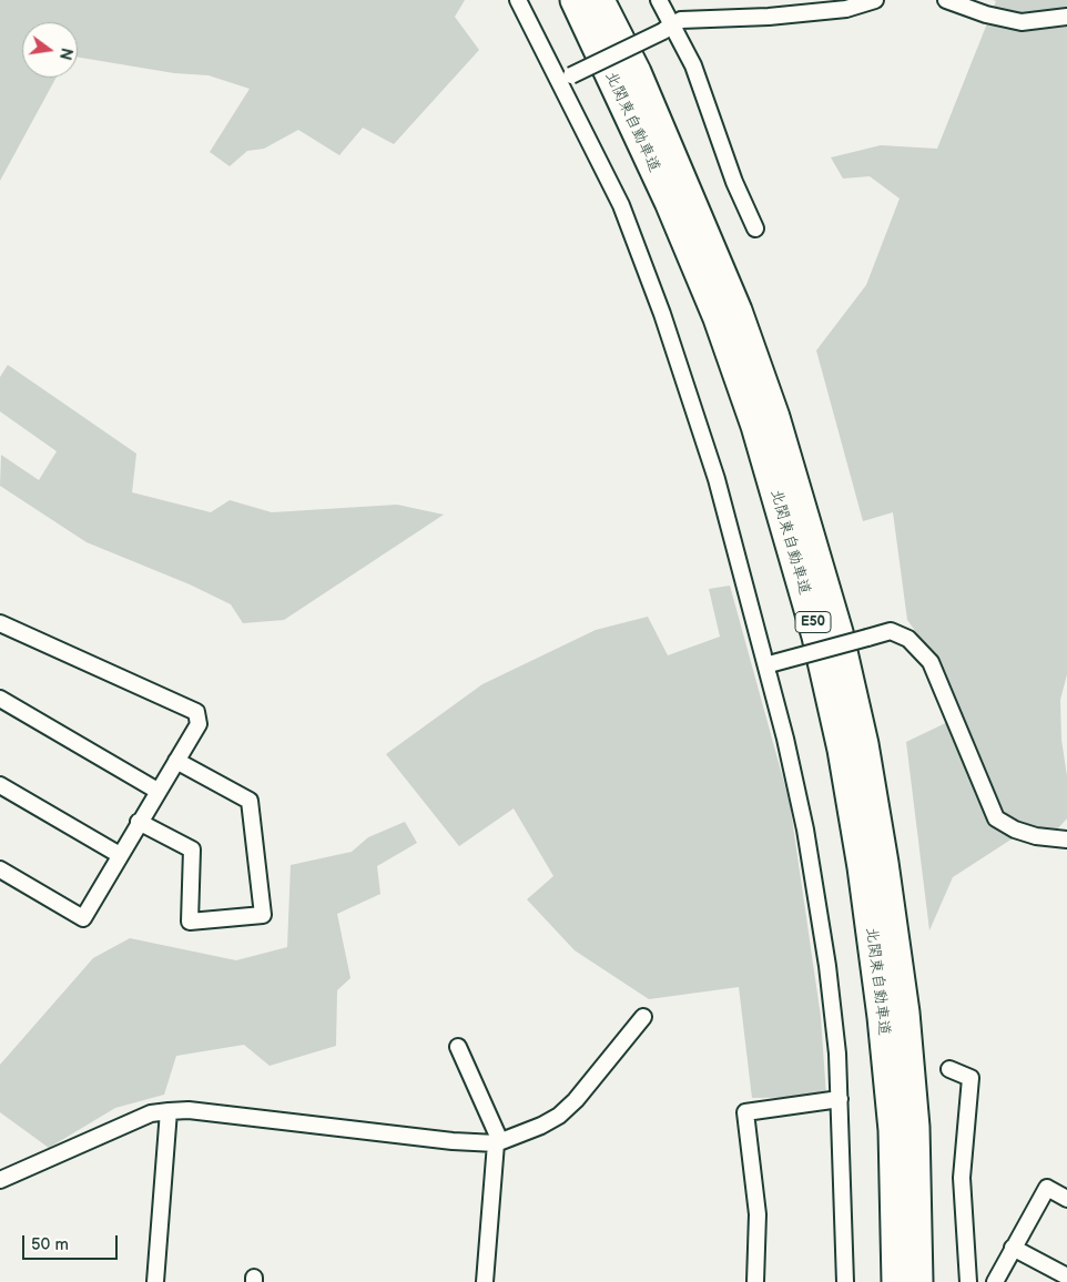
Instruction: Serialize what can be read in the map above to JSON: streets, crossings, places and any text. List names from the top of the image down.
{
  "streets": {
    "highway": ["北関東自動車道", "E50"]
  },
  "scale_bar": "50 m",
  "north": "right"
}
